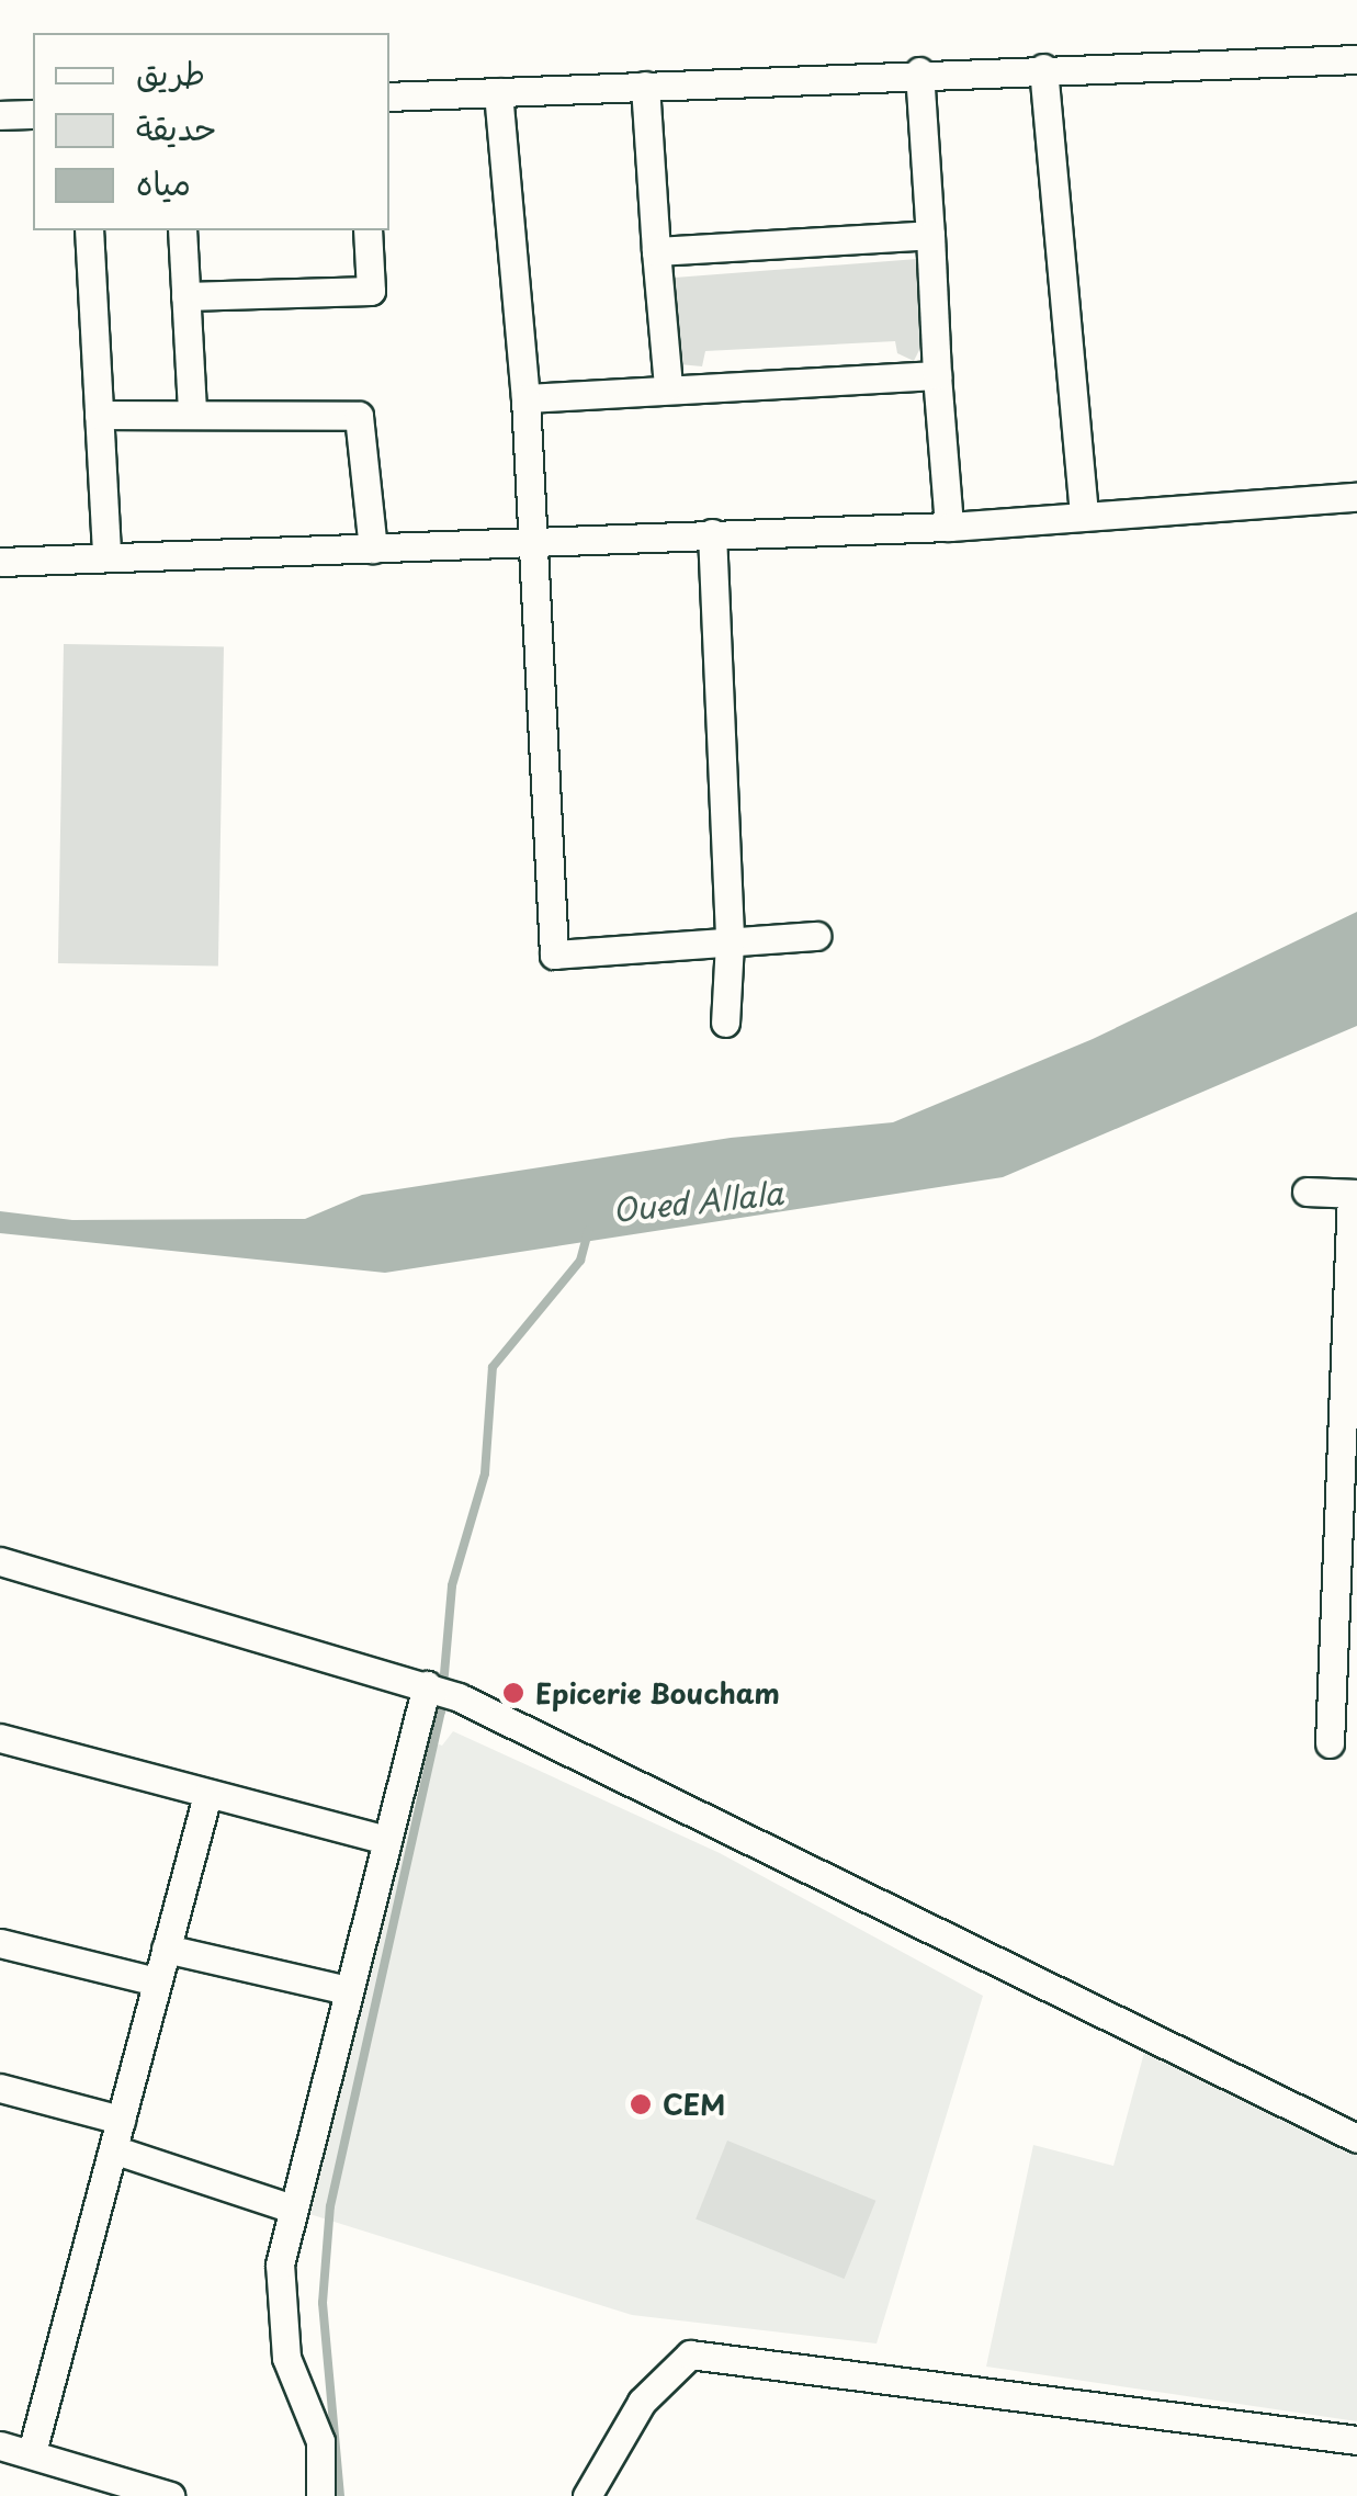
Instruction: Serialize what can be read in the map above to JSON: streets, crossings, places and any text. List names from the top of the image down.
{
  "water": ["Oued Allala"],
  "places": ["Epicerie Boucham", "CEM"],
  "legend": ["طريق", "حديقة", "مياه"]
}
